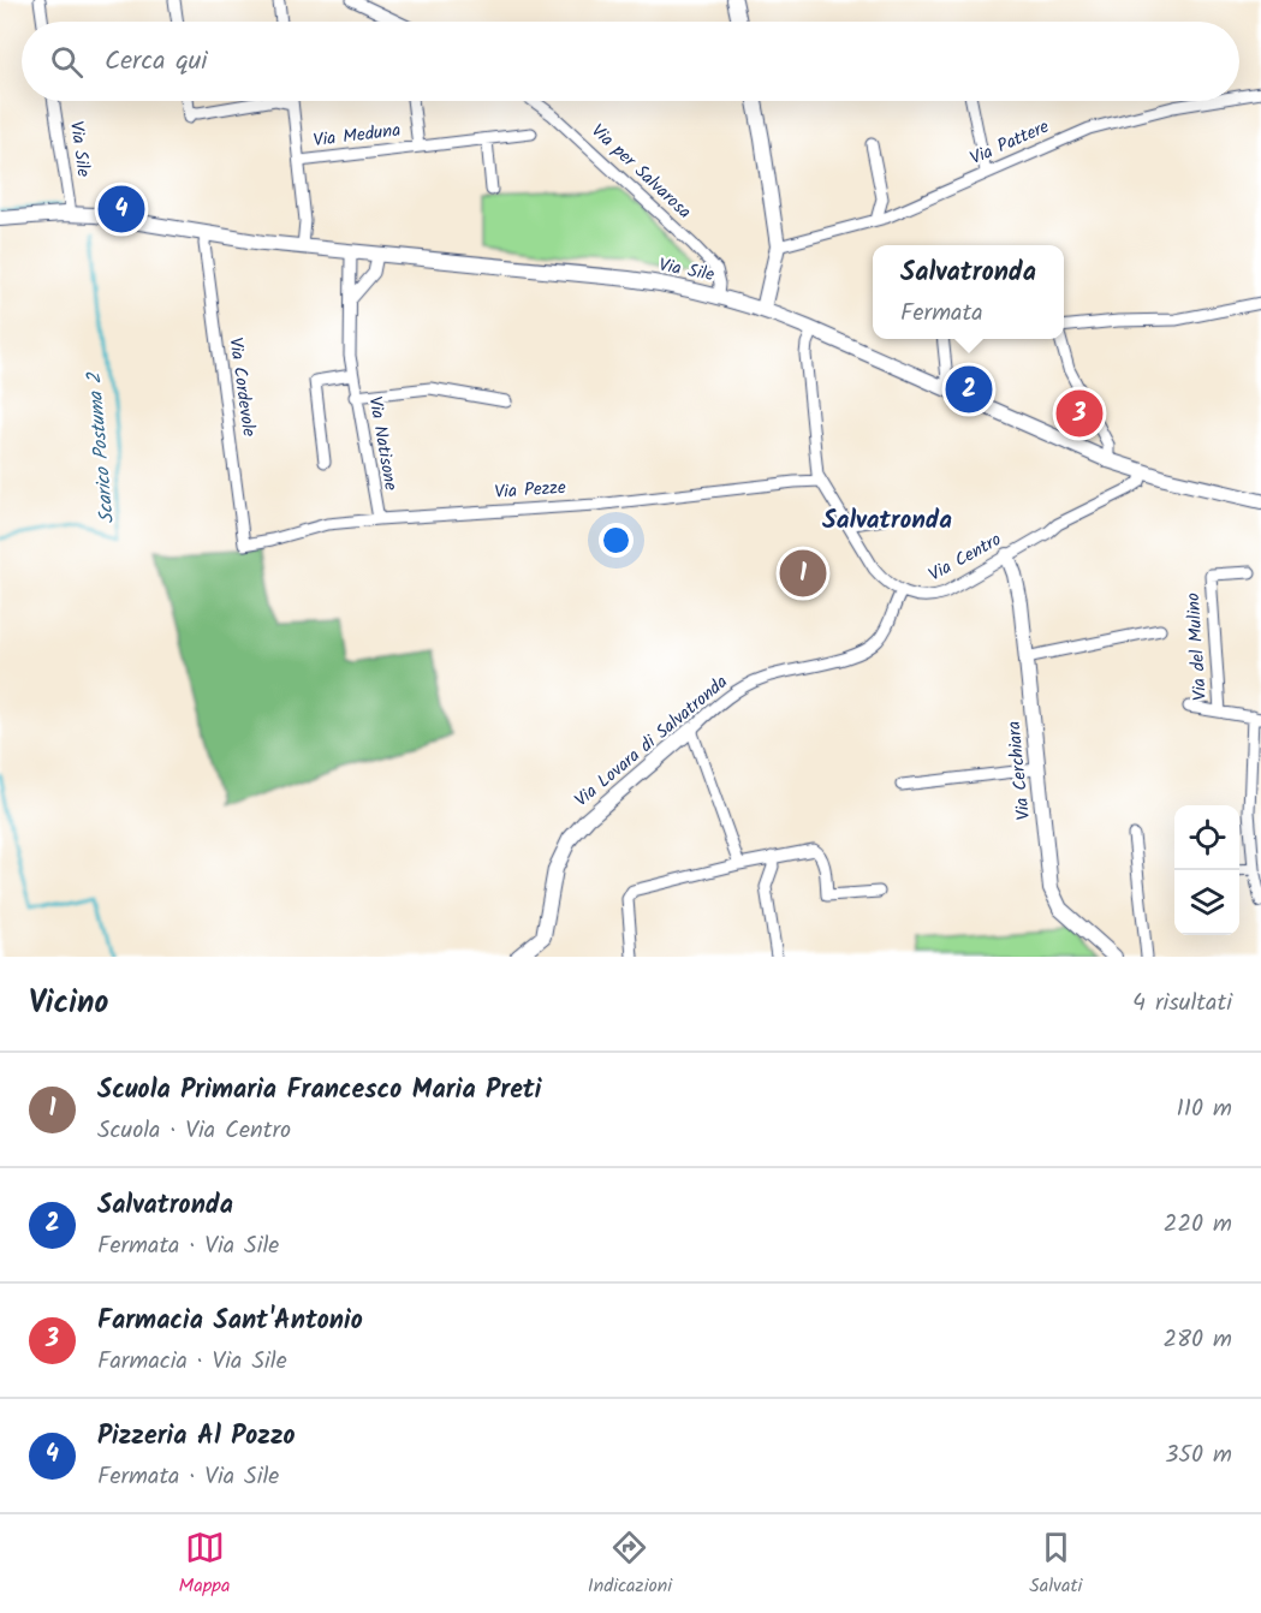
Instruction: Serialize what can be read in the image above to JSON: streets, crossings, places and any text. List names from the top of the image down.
{
  "streets": {
    "street": [
      "Via Meduna",
      "Via Pattere",
      "Via Sile",
      "Via per Salvarosa",
      "Via Cordevole",
      "Via Natisone",
      "Via Pezze",
      "Via Centro",
      "Via del Mulino",
      "Via Lovara di Salvatronda",
      "Via Cerchiara"
    ]
  },
  "crossings": [
    ["Via Sile", "Via per Salvarosa"],
    ["Via Sile", "Via Cordevole"],
    ["Via Sile", "Via Natisone"],
    ["Via Sile", "Via Centro"],
    ["Via Cordevole", "Via Pezze"],
    ["Via Natisone", "Via Pezze"],
    ["Via Centro", "Via Lovara di Salvatronda"],
    ["Via Centro", "Via Cerchiara"]
  ],
  "districts": ["Salvatronda"],
  "water": ["Scarico Postuma 2"],
  "page": {
    "search": "Cerca qui",
    "pins": [
      "4",
      "2",
      "3",
      "1"
    ],
    "popup": ["Salvatronda", "Fermata"],
    "heading": ["Vicino", "4 risultati"],
    "list": [
      {
        "mark": "1",
        "name": "Scuola Primaria Francesco Maria Preti",
        "note": "Scuola · Via Centro",
        "value": "110 m"
      },
      {
        "mark": "2",
        "name": "Salvatronda",
        "note": "Fermata · Via Sile",
        "value": "220 m"
      },
      {
        "mark": "3",
        "name": "Farmacia Sant'Antonio",
        "note": "Farmacia · Via Sile",
        "value": "280 m"
      },
      {
        "mark": "4",
        "name": "Pizzeria Al Pozzo",
        "note": "Fermata · Via Sile",
        "value": "350 m"
      }
    ],
    "nav": ["Mappa", "Indicazioni", "Salvati"]
  }
}
